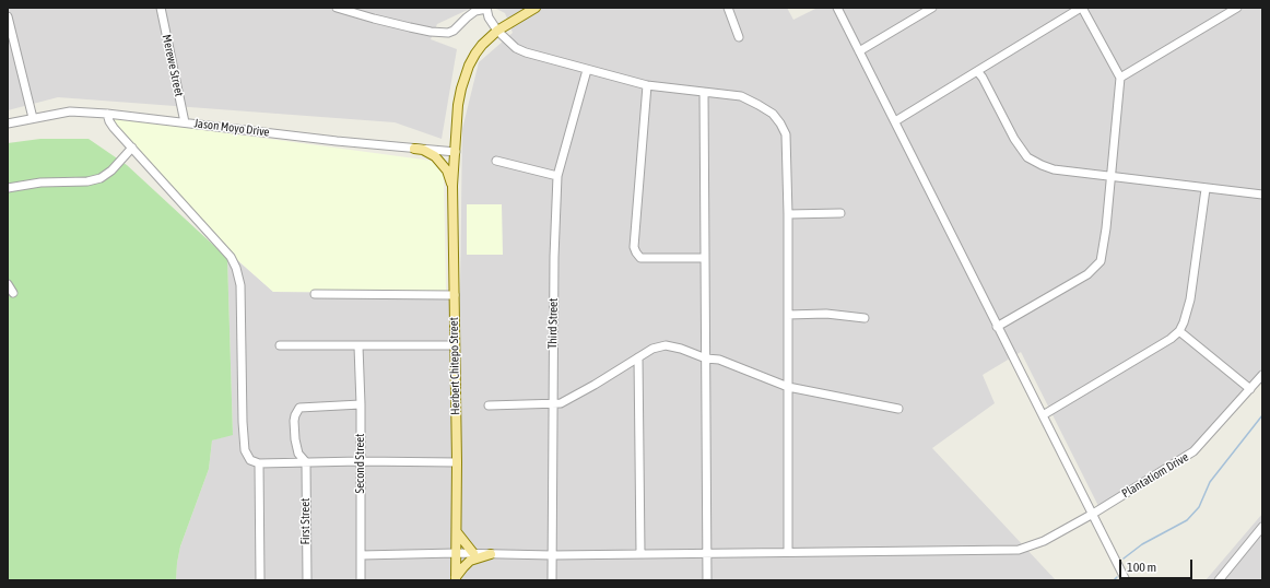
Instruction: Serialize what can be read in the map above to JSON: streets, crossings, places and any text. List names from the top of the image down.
{
  "streets": {
    "main road": ["Herbert Chitepo Street"],
    "street": [
      "Merewe Street",
      "Jason Moyo Drive",
      "Third Street",
      "Second Street",
      "Plantatiom Drive",
      "First Street"
    ]
  },
  "crossings": [
    ["Merewe Street", "Jason Moyo Drive"],
    ["Jason Moyo Drive", "Herbert Chitepo Street"],
    ["Third Street", "Plantatiom Drive"],
    ["Herbert Chitepo Street", "Plantatiom Drive"],
    ["Second Street", "Plantatiom Drive"]
  ],
  "scale_bar": "100 m"
}
